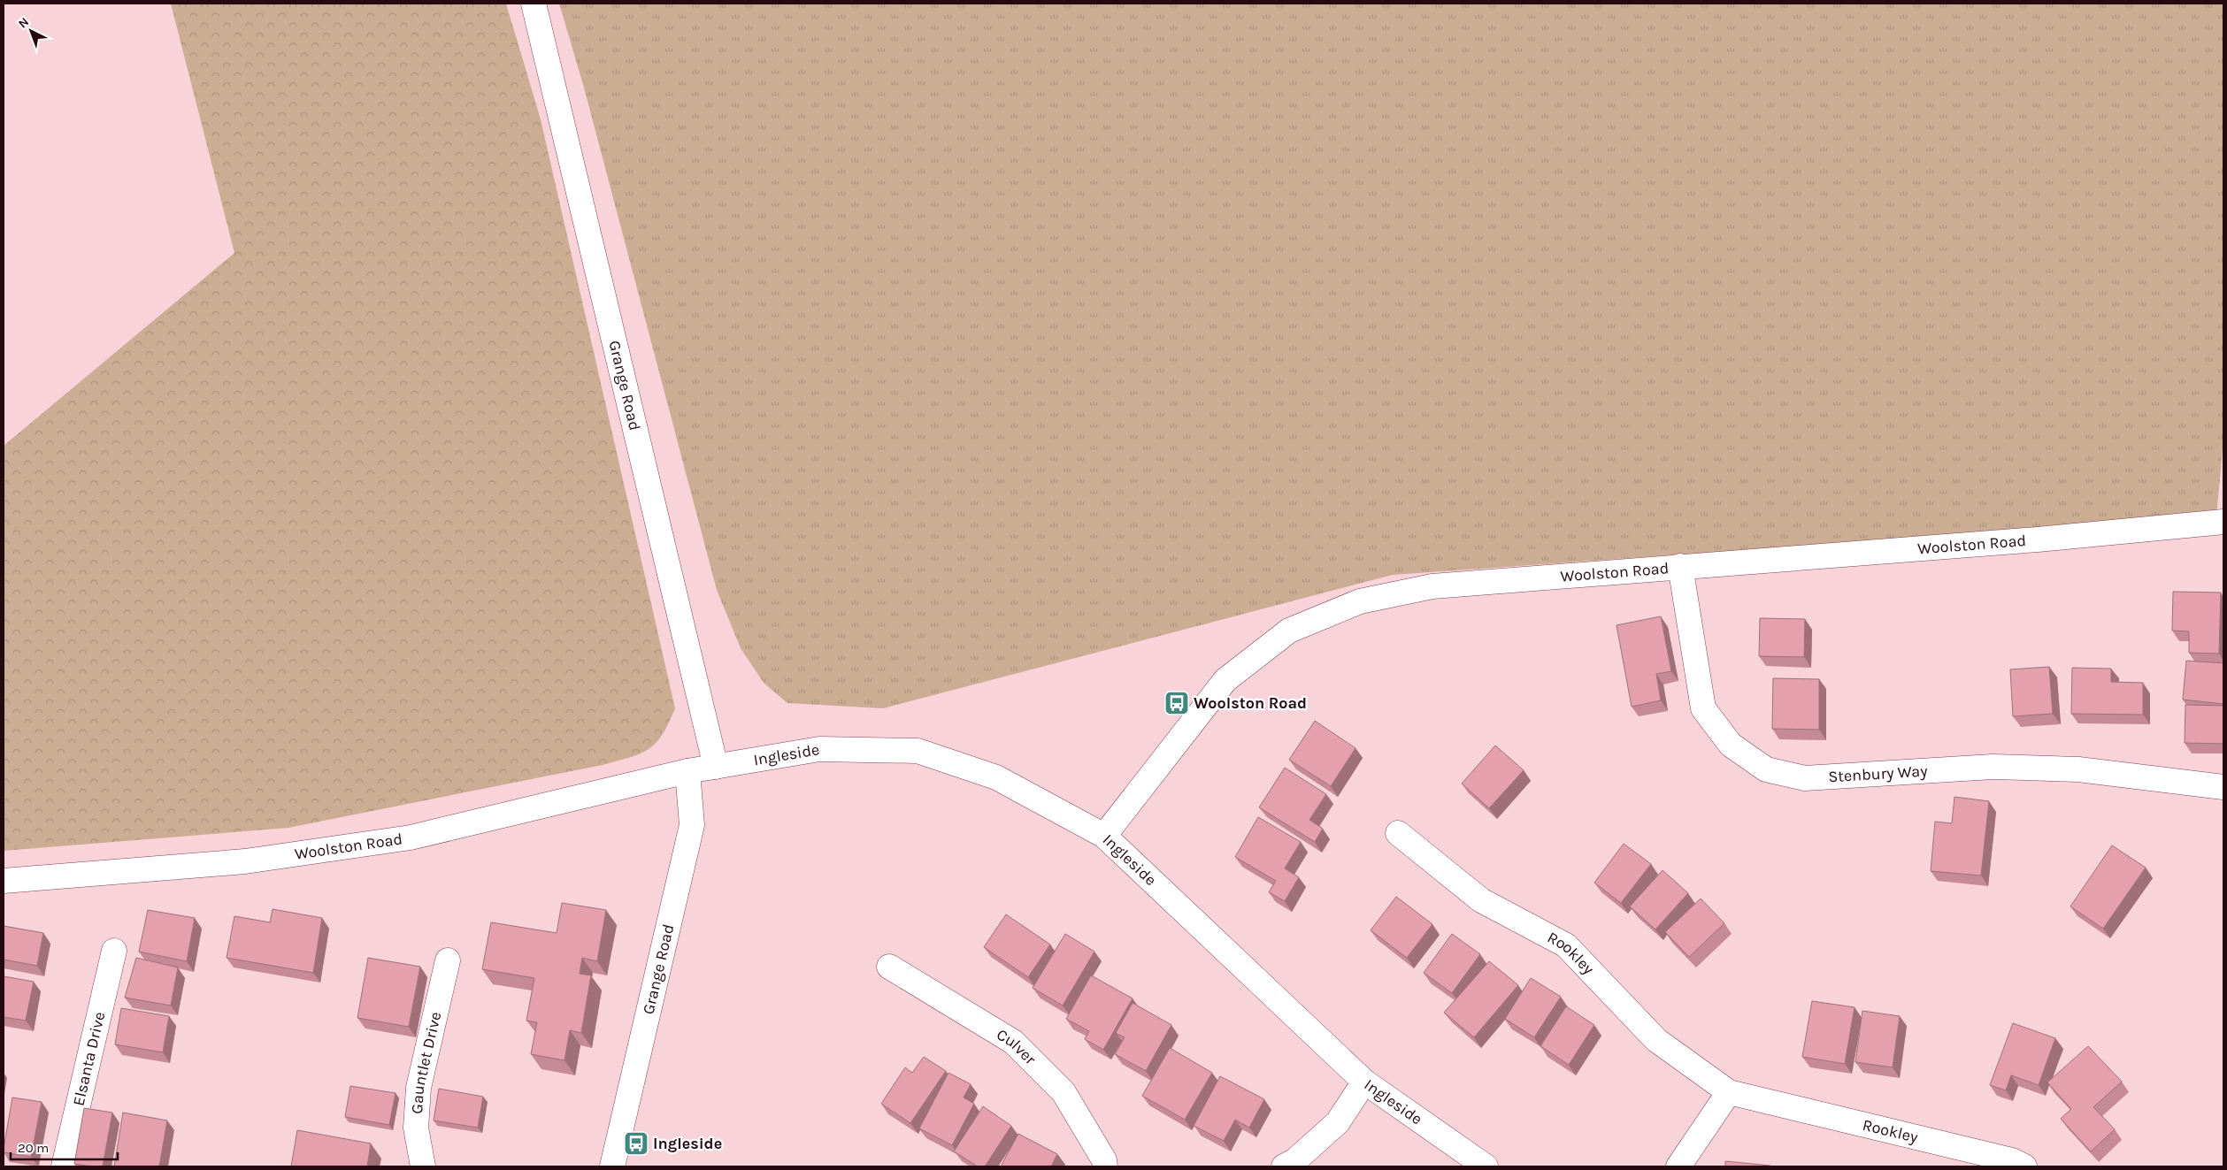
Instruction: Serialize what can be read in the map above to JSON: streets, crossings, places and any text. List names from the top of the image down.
{
  "streets": {
    "street": [
      "Grange Road",
      "Woolston Road",
      "Ingleside",
      "Stenbury Way",
      "Rookley",
      "Culver",
      "Elsanta Drive",
      "Gauntlet Drive"
    ]
  },
  "crossings": [
    ["Grange Road", "Woolston Road"],
    ["Grange Road", "Ingleside"],
    ["Woolston Road", "Ingleside"],
    ["Woolston Road", "Stenbury Way"]
  ],
  "places": {
    "bus stop": ["Woolston Road", "Ingleside"]
  },
  "scale_bar": "20 m",
  "north": "top left"
}
